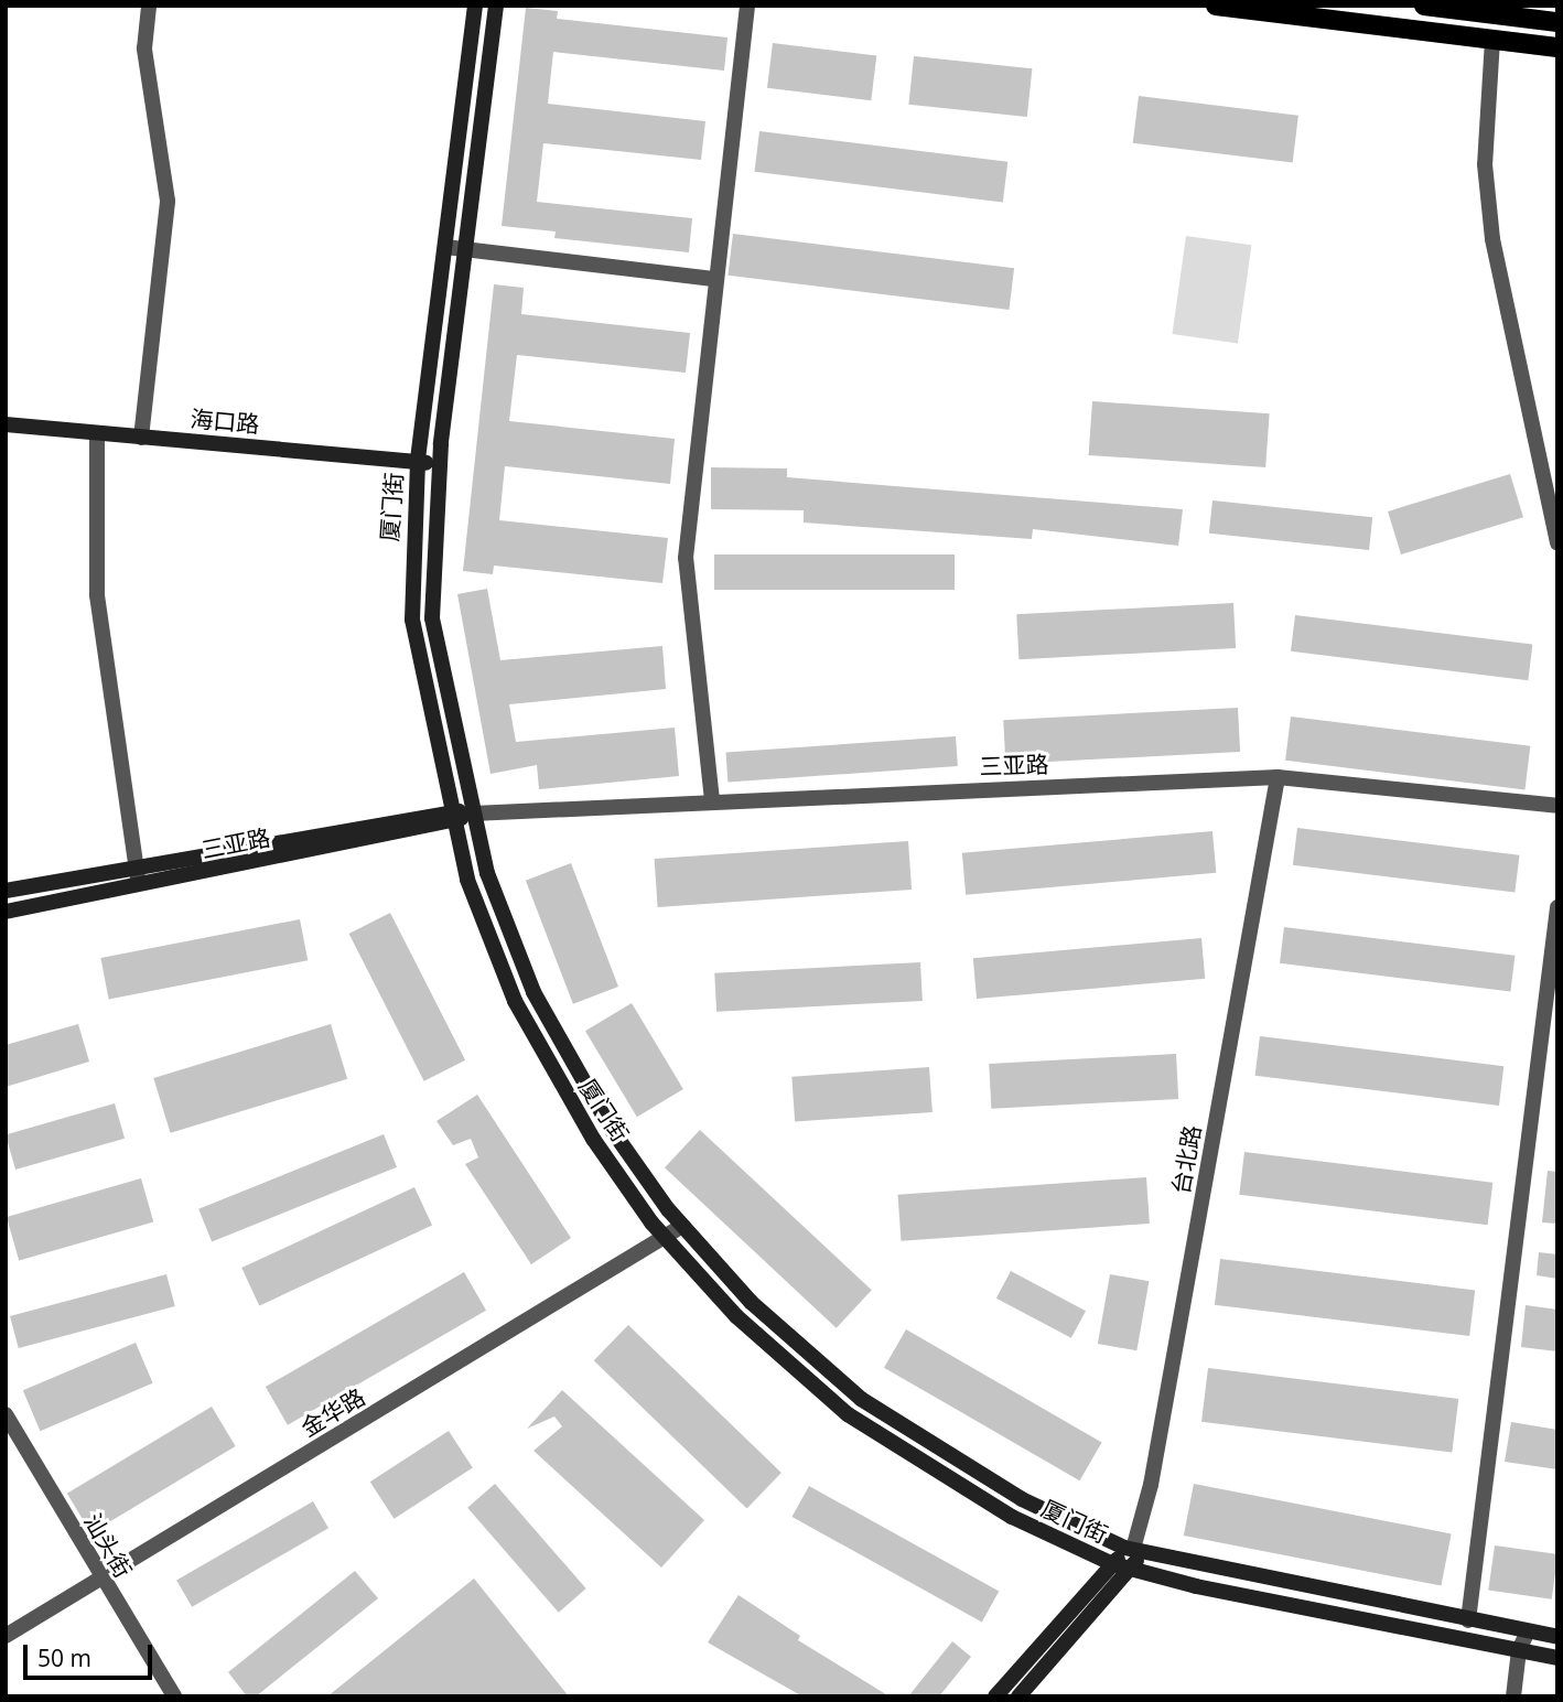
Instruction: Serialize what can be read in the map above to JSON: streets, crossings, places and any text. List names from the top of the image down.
{
  "streets": {
    "main road": [
      "海口路",
      "厦门街",
      "三亚路",
      "台北路"
    ],
    "street": ["金华路", "汕头街"]
  },
  "crossings": [
    ["海口路", "厦门街"],
    ["厦门街", "三亚路"],
    ["厦门街", "台北路"],
    ["厦门街", "金华路"],
    ["三亚路", "台北路"],
    ["金华路", "汕头街"]
  ],
  "scale_bar": "50 m"
}
